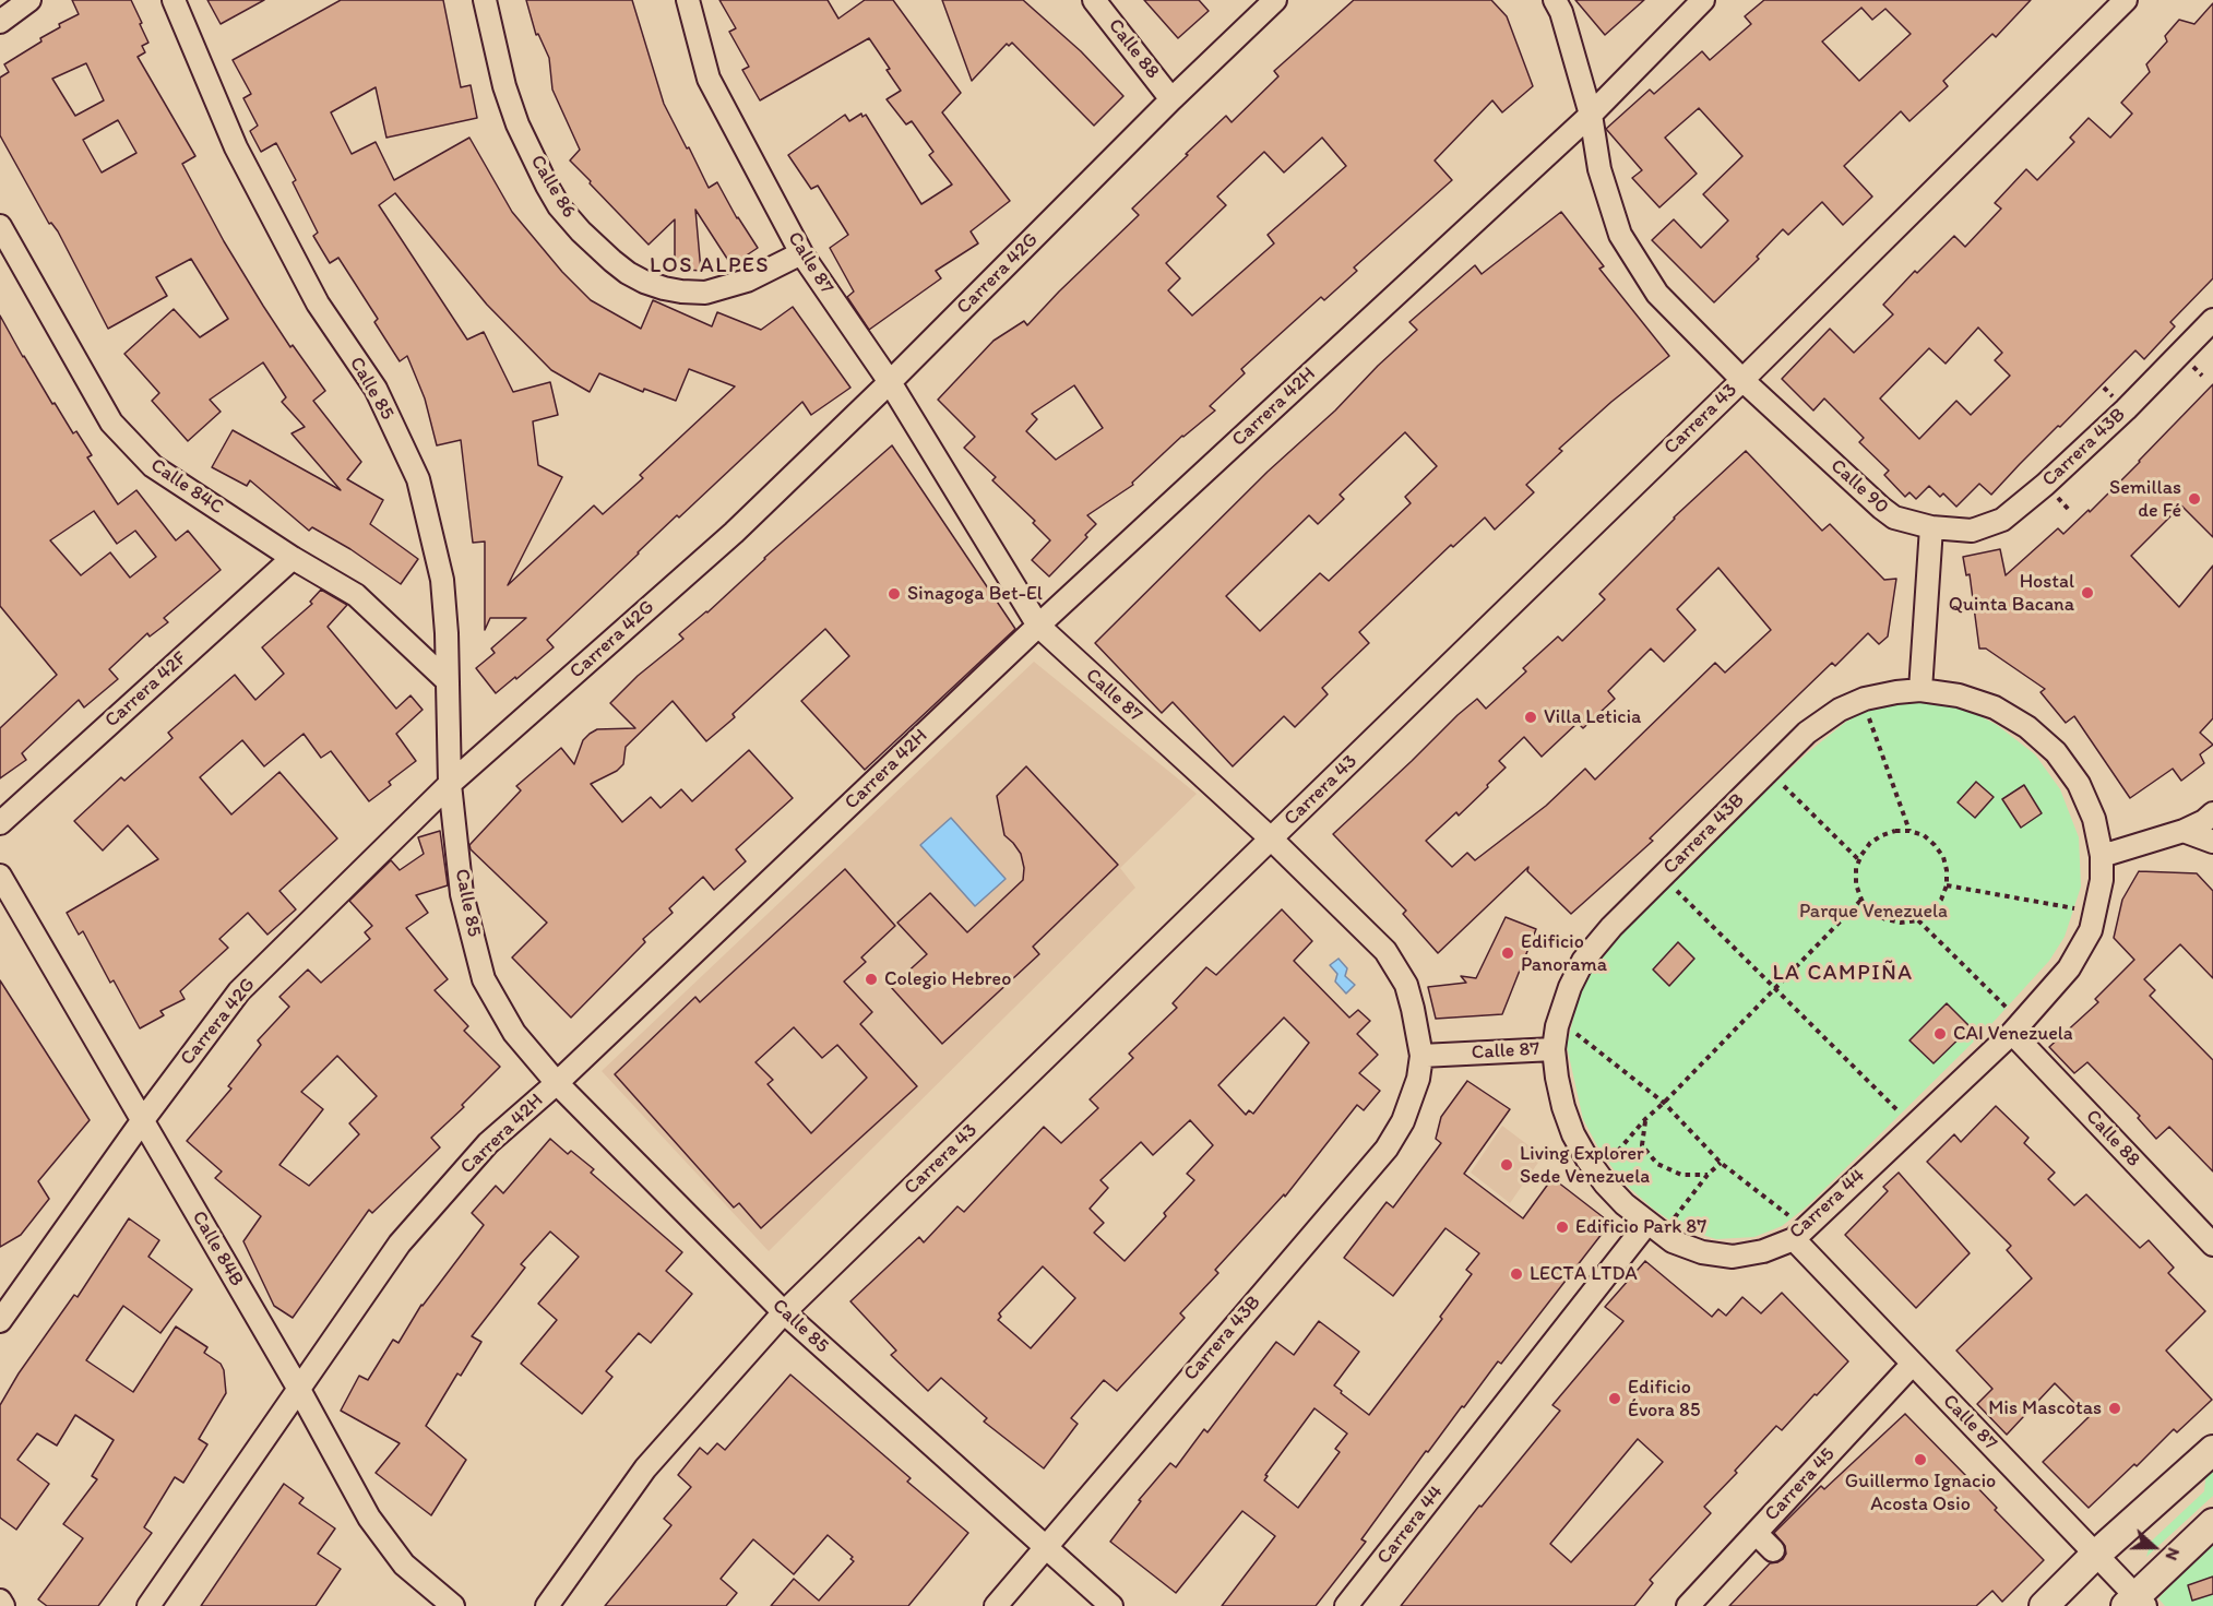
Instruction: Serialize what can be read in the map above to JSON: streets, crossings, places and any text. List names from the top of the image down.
{
  "streets": {
    "street": [
      "Calle 88",
      "Calle 86",
      "Calle 87",
      "Carrera 42G",
      "Calle 85",
      "Carrera 42H",
      "Carrera 43",
      "Carrera 43B",
      "Calle 84C",
      "Calle 90",
      "Carrera 42F",
      "Carrera 44",
      "Calle 84B",
      "Carrera 45"
    ]
  },
  "crossings": [
    ["Calle 88", "Carrera 42G"],
    ["Calle 88", "Carrera 44"],
    ["Calle 86", "Calle 87"],
    ["Calle 87", "Carrera 42G"],
    ["Calle 87", "Carrera 42H"],
    ["Calle 87", "Carrera 43"],
    ["Calle 87", "Carrera 43B"],
    ["Calle 87", "Carrera 44"],
    ["Calle 87", "Carrera 45"],
    ["Carrera 42G", "Calle 85"],
    ["Carrera 42G", "Calle 84B"],
    ["Calle 85", "Carrera 42H"],
    ["Calle 85", "Carrera 43"],
    ["Calle 85", "Carrera 43B"],
    ["Calle 85", "Calle 84C"],
    ["Carrera 42H", "Calle 90"],
    ["Carrera 42H", "Calle 84B"],
    ["Carrera 43", "Calle 90"],
    ["Carrera 43B", "Calle 90"],
    ["Calle 84C", "Carrera 42F"]
  ],
  "districts": ["LOS ALPES", "LA CAMPIÑA"],
  "parks": ["Parque Venezuela"],
  "places": [
    "Semillas de Fé",
    "Hostal Quinta Bacana",
    "Sinagoga Bet-El",
    "Villa Leticia",
    "Edificio Panorama",
    "Colegio Hebreo",
    "CAI Venezuela",
    "Living Explorer Sede Venezuela",
    "Edificio Park 87",
    "LECTA LTDA",
    "Edificio Évora 85",
    "Mis Mascotas",
    "Guillermo Ignacio Acosta Osio"
  ],
  "north": "right"
}
